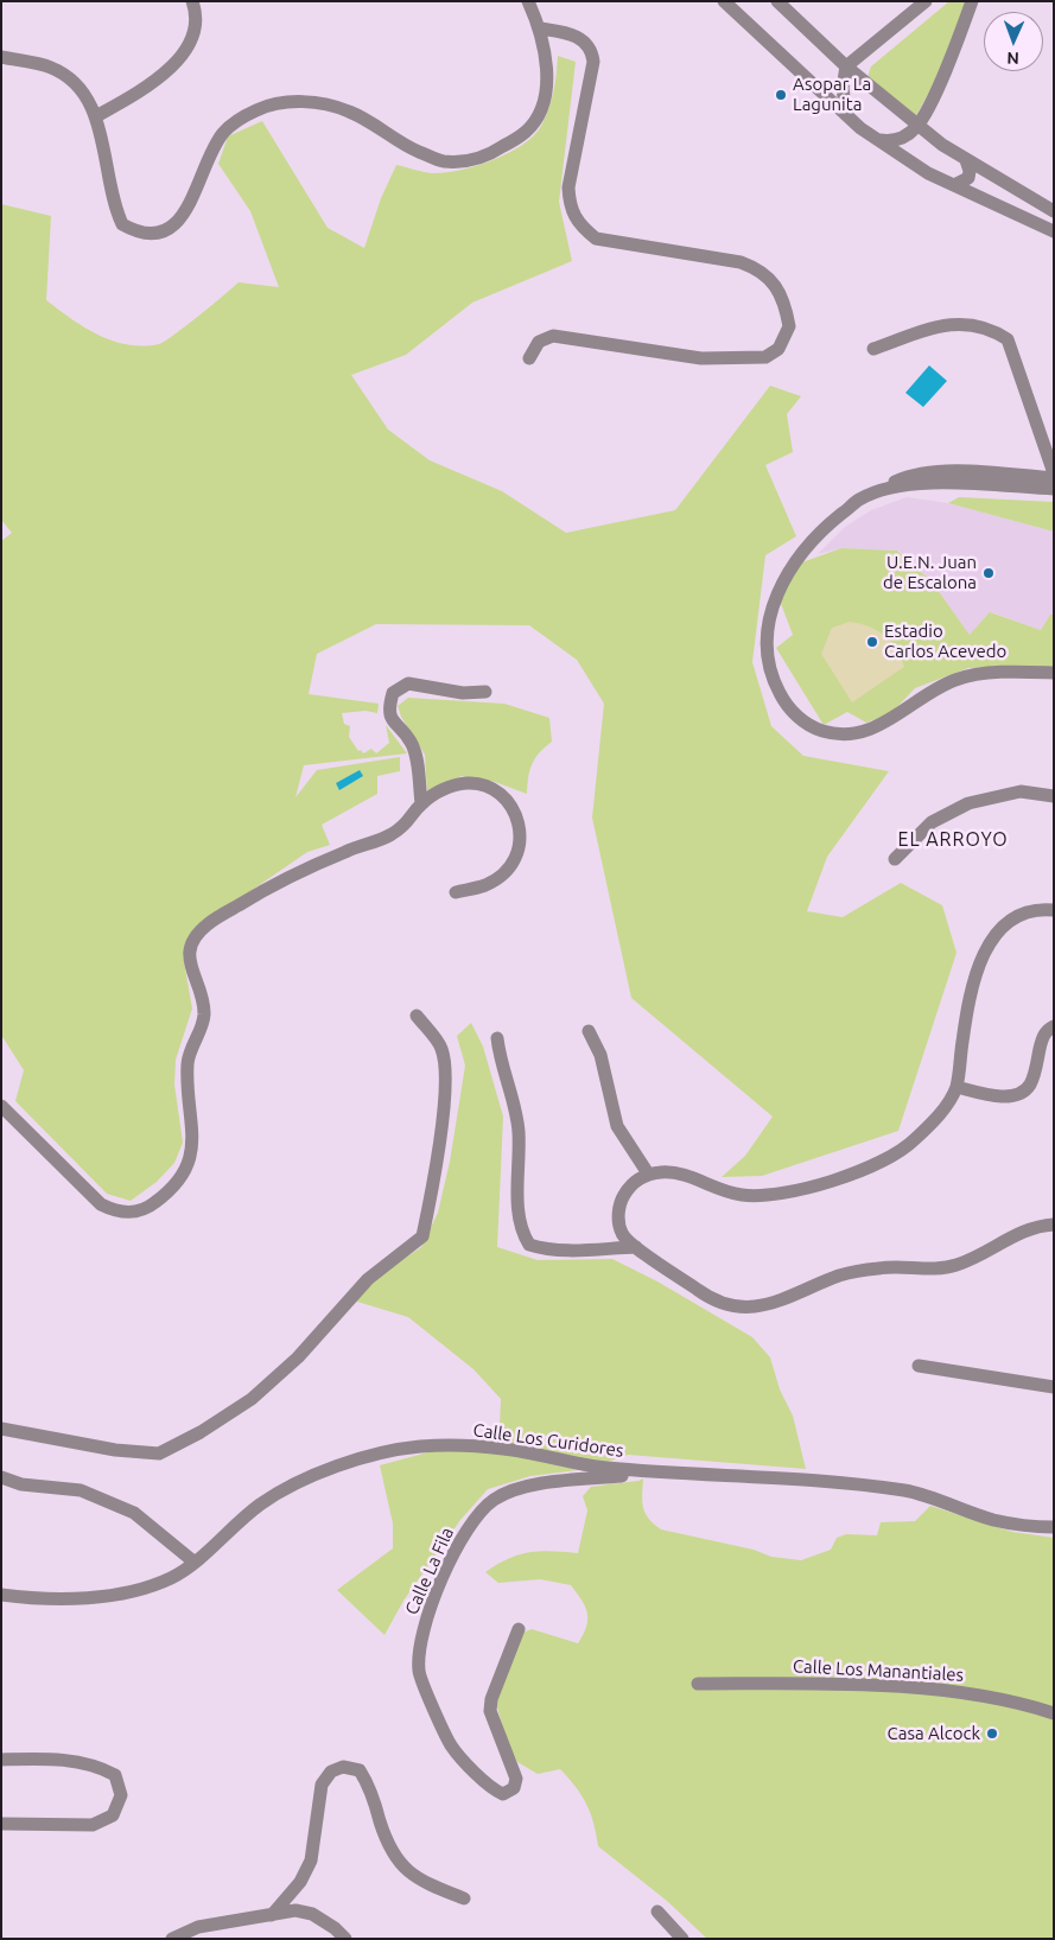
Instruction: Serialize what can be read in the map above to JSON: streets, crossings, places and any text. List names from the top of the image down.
{
  "streets": {
    "street": ["Calle Los Curidores", "Calle La Fila", "Calle Los Manantiales"]
  },
  "crossings": [
    ["Calle Los Curidores", "Calle La Fila"]
  ],
  "districts": ["EL ARROYO"],
  "places": [
    "Asopar La Lagunita",
    "U.E.N. Juan de Escalona",
    "Estadio Carlos Acevedo",
    "Casa Alcock"
  ],
  "north": "bottom"
}
